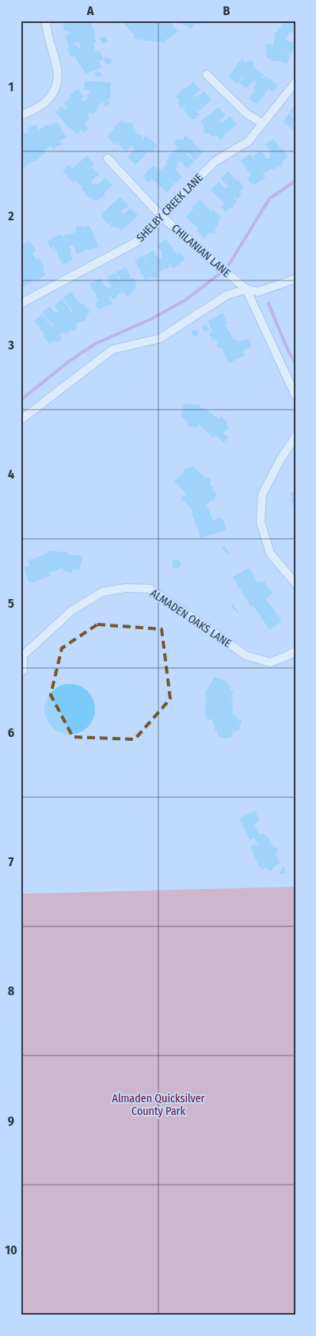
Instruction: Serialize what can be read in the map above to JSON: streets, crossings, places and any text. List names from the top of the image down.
{
  "streets": {
    "street": ["SHELBY CREEK LANE", "CHILANIAN LANE", "ALMADEN OAKS LANE"]
  },
  "crossings": [
    ["SHELBY CREEK LANE", "CHILANIAN LANE"]
  ],
  "parks": ["Almaden Quicksilver County Park"],
  "grid": {
    "columns": ["A", "B"],
    "rows": [
      "1",
      "2",
      "3",
      "4",
      "5",
      "6",
      "7",
      "8",
      "9",
      "10"
    ]
  }
}
